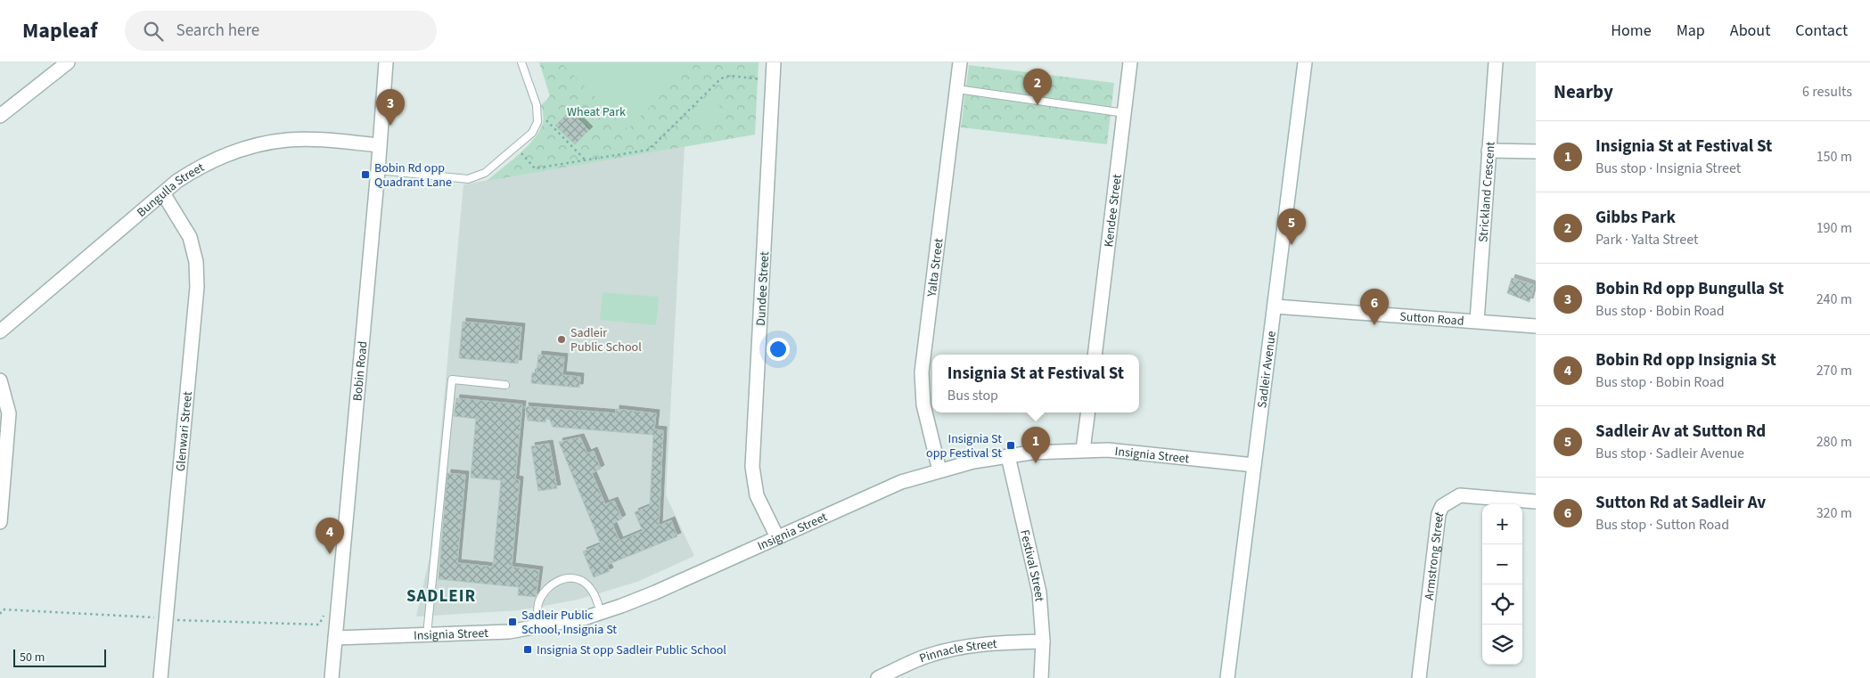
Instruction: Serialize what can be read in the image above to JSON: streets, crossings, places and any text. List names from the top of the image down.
{
  "streets": {
    "street": [
      "Bungulla Street",
      "Strickland Crescent",
      "Kendee Street",
      "Yalta Street",
      "Dundee Street",
      "Sutton Road",
      "Bobin Road",
      "Sadleir Avenue",
      "Glenwari Street",
      "Insignia Street",
      "Armstrong Street",
      "Festival Street",
      "Pinnacle Street"
    ]
  },
  "crossings": [
    ["Bungulla Street", "Bobin Road"],
    ["Bungulla Street", "Glenwari Street"],
    ["Strickland Crescent", "Sutton Road"],
    ["Yalta Street", "Insignia Street"],
    ["Dundee Street", "Insignia Street"],
    ["Sutton Road", "Sadleir Avenue"],
    ["Bobin Road", "Insignia Street"],
    ["Sadleir Avenue", "Insignia Street"],
    ["Insignia Street", "Festival Street"],
    ["Festival Street", "Pinnacle Street"]
  ],
  "districts": ["SADLEIR"],
  "parks": ["Wheat Park"],
  "places": {
    "transit": [
      "Bobin Rd opp Quadrant Lane",
      "Insignia St opp Festival St",
      "Sadleir Public School, Insignia St",
      "Insignia St opp Sadleir Public School"
    ],
    "other": ["Sadleir Public School"]
  },
  "scale_bar": "50 m",
  "page": {
    "header": "Mapleaf",
    "search": "Search here",
    "nav": [
      "Home",
      "Map",
      "About",
      "Contact"
    ],
    "heading": ["Nearby", "6 results"],
    "pins": [
      "2",
      "3",
      "5",
      "6",
      "1",
      "4"
    ],
    "list": [
      {
        "mark": "1",
        "name": "Insignia St at Festival St",
        "note": "Bus stop · Insignia Street",
        "value": "150 m"
      },
      {
        "mark": "2",
        "name": "Gibbs Park",
        "note": "Park · Yalta Street",
        "value": "190 m"
      },
      {
        "mark": "3",
        "name": "Bobin Rd opp Bungulla St",
        "note": "Bus stop · Bobin Road",
        "value": "240 m"
      },
      {
        "mark": "4",
        "name": "Bobin Rd opp Insignia St",
        "note": "Bus stop · Bobin Road",
        "value": "270 m"
      },
      {
        "mark": "5",
        "name": "Sadleir Av at Sutton Rd",
        "note": "Bus stop · Sadleir Avenue",
        "value": "280 m"
      },
      {
        "mark": "6",
        "name": "Sutton Rd at Sadleir Av",
        "note": "Bus stop · Sutton Road",
        "value": "320 m"
      }
    ],
    "popup": ["Insignia St at Festival St", "Bus stop"],
    "map_buttons": ["+", "−"],
    "scale": "50 m"
  }
}
